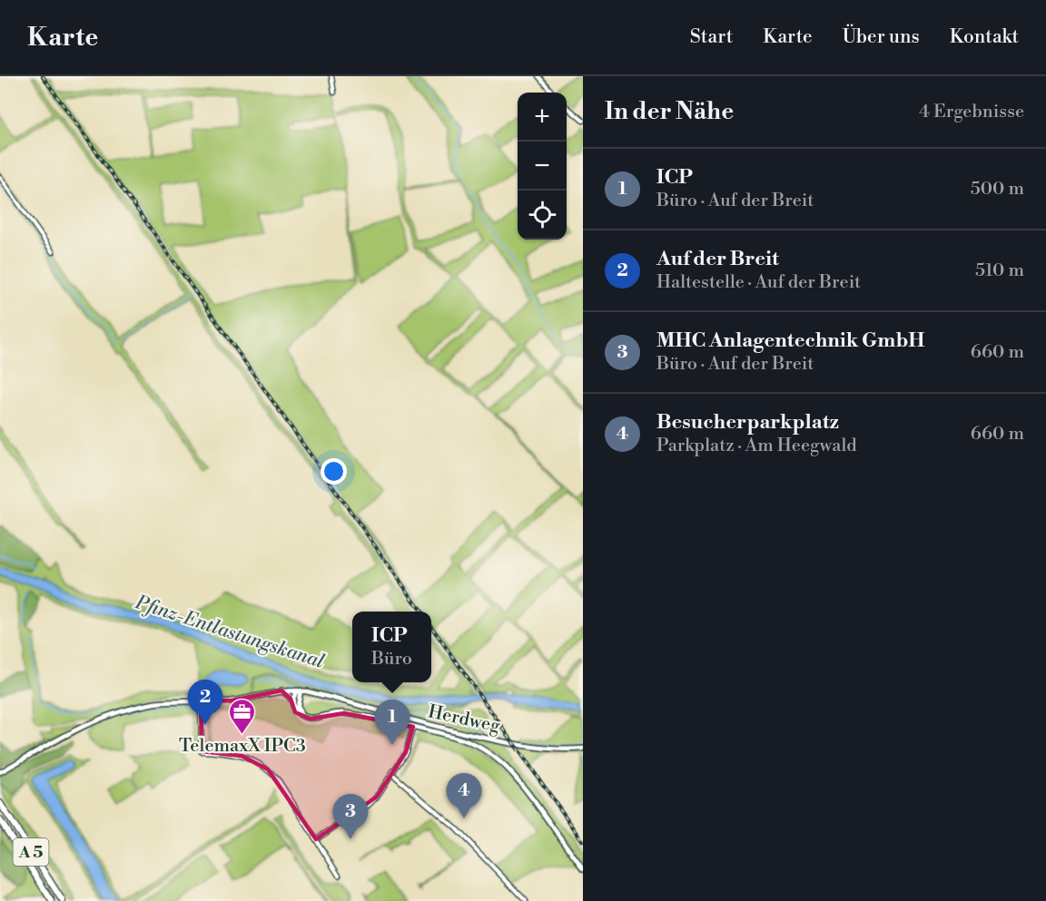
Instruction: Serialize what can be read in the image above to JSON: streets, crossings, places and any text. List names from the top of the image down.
{
  "streets": {
    "highway": ["A 5"],
    "main road": ["Herdweg"]
  },
  "water": ["Pfinz-Entlastungskanal"],
  "places": {
    "office": ["TelemaxX IPC3"]
  },
  "page": {
    "header": "Karte",
    "nav": [
      "Start",
      "Karte",
      "Über uns",
      "Kontakt"
    ],
    "heading": ["In der Nähe", "4 Ergebnisse"],
    "map_buttons": ["+", "−"],
    "list": [
      {
        "mark": "1",
        "name": "ICP",
        "note": "Büro · Auf der Breit",
        "value": "500 m"
      },
      {
        "mark": "2",
        "name": "Auf der Breit",
        "note": "Haltestelle · Auf der Breit",
        "value": "510 m"
      },
      {
        "mark": "3",
        "name": "MHC Anlagentechnik GmbH",
        "note": "Büro · Auf der Breit",
        "value": "660 m"
      },
      {
        "mark": "4",
        "name": "Besucherparkplatz",
        "note": "Parkplatz · Am Heegwald",
        "value": "660 m"
      }
    ],
    "popup": ["ICP", "Büro"],
    "pins": [
      "2",
      "1",
      "4",
      "3"
    ]
  }
}
